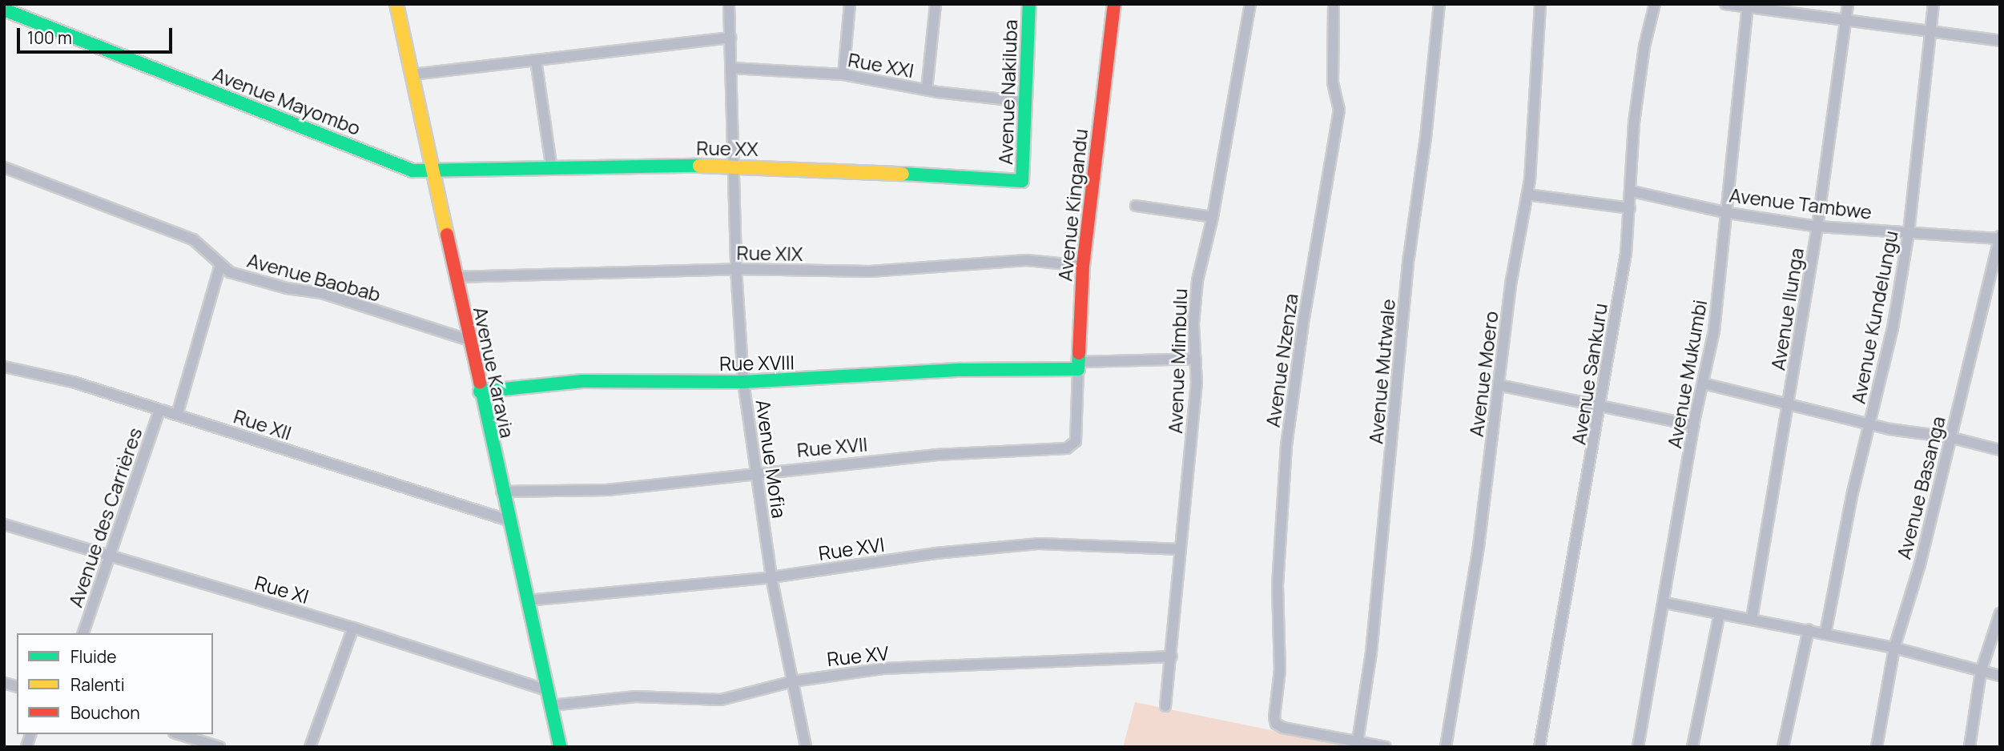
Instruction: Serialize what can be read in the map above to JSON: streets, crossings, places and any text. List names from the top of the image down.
{
  "streets": {
    "street": [
      "Rue XXI",
      "Avenue Nakiluba",
      "Avenue Mayombo",
      "Rue XX",
      "Avenue Tambwe",
      "Avenue Kingandu",
      "Rue XIX",
      "Avenue Baobab",
      "Avenue Ilunga",
      "Avenue Kundelungu",
      "Avenue Nzenza",
      "Avenue Mimbulu",
      "Rue XVIII",
      "Avenue Mutwale",
      "Avenue Karavia",
      "Avenue Moero",
      "Avenue Sankuru",
      "Avenue Mukumbi",
      "Rue XII",
      "Rue XVII",
      "Avenue Mofia",
      "Avenue Basanga",
      "Avenue des Carrières",
      "Rue XVI",
      "Rue XI",
      "Rue XV"
    ]
  },
  "crossings": [
    ["Rue XXI", "Avenue Nakiluba"],
    ["Rue XXI", "Avenue Mofia"],
    ["Avenue Nakiluba", "Rue XX"],
    ["Avenue Mayombo", "Rue XX"],
    ["Avenue Mayombo", "Avenue Karavia"],
    ["Rue XX", "Avenue Karavia"],
    ["Rue XX", "Avenue Mofia"],
    ["Avenue Tambwe", "Avenue Ilunga"],
    ["Avenue Tambwe", "Avenue Kundelungu"],
    ["Avenue Tambwe", "Avenue Sankuru"],
    ["Avenue Tambwe", "Avenue Mukumbi"],
    ["Avenue Tambwe", "Avenue Basanga"],
    ["Avenue Kingandu", "Rue XIX"],
    ["Avenue Kingandu", "Rue XVIII"],
    ["Avenue Kingandu", "Rue XVII"],
    ["Rue XIX", "Avenue Karavia"],
    ["Rue XIX", "Avenue Mofia"],
    ["Avenue Baobab", "Avenue Karavia"],
    ["Avenue Nzenza", "Avenue Mutwale"],
    ["Avenue Mimbulu", "Rue XVI"],
    ["Avenue Mimbulu", "Rue XV"],
    ["Rue XVIII", "Avenue Karavia"],
    ["Rue XVIII", "Rue XVII"],
    ["Rue XVIII", "Avenue Mofia"],
    ["Avenue Karavia", "Rue XII"],
    ["Avenue Karavia", "Rue XVII"],
    ["Avenue Karavia", "Rue XVI"],
    ["Avenue Karavia", "Rue XI"],
    ["Avenue Karavia", "Rue XV"],
    ["Rue XII", "Avenue des Carrières"],
    ["Rue XVII", "Avenue Mofia"],
    ["Avenue Mofia", "Rue XVI"],
    ["Avenue Mofia", "Rue XV"],
    ["Avenue des Carrières", "Rue XI"]
  ],
  "legend": ["Fluide", "Ralenti", "Bouchon"],
  "scale_bar": "100 m"
}
